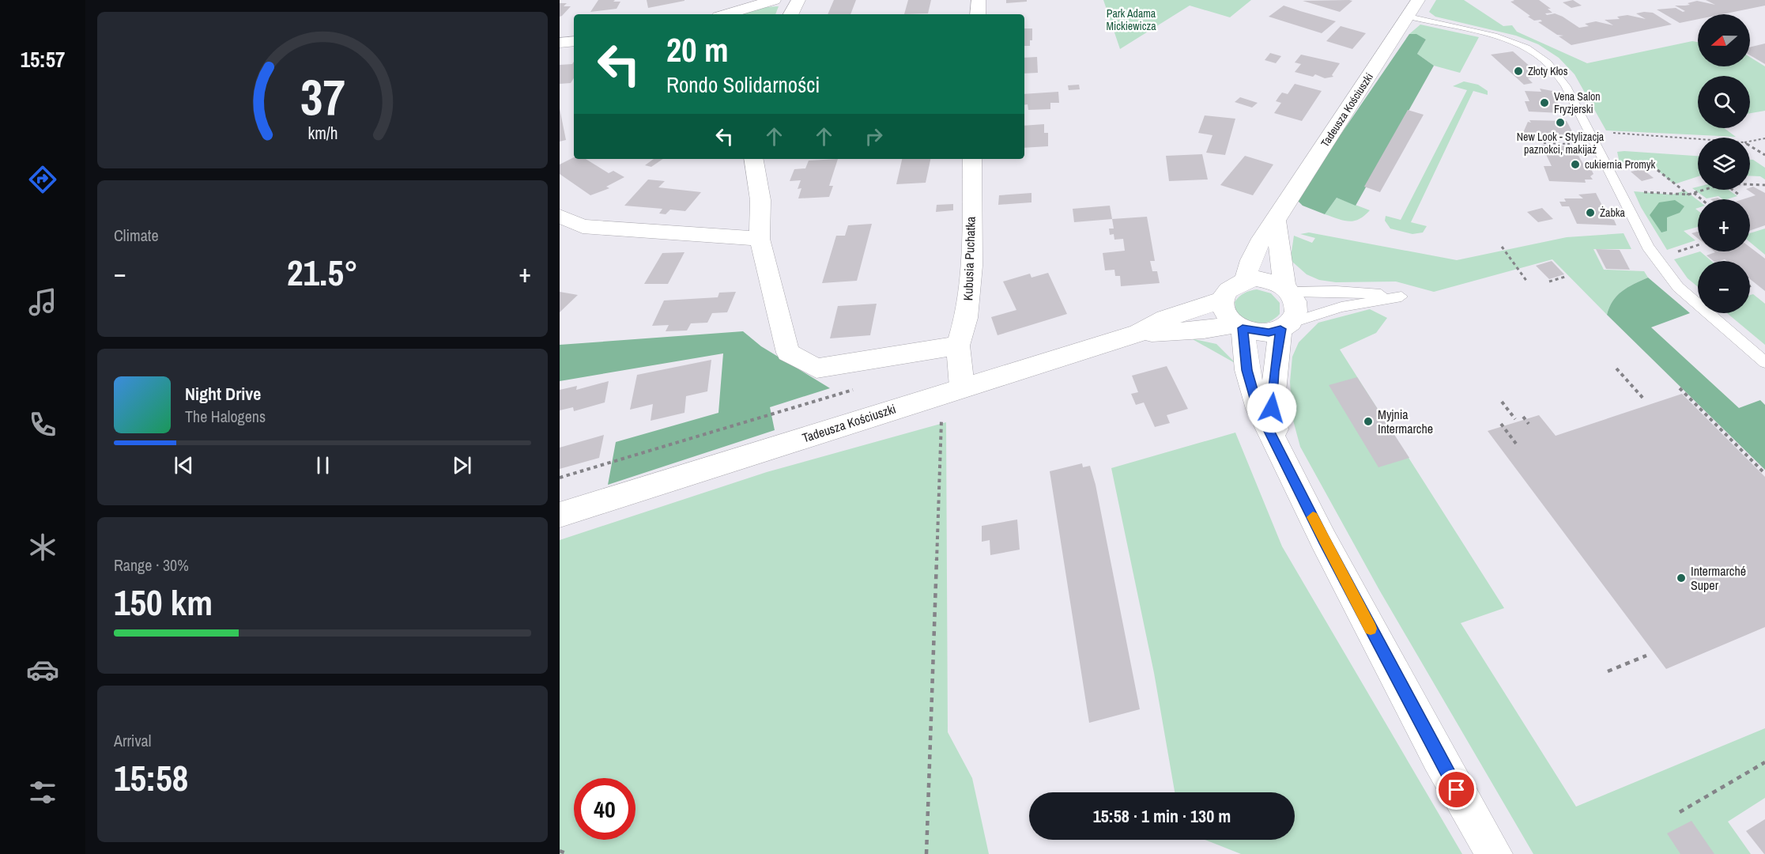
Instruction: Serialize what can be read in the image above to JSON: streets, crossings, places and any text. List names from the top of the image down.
{
  "streets": {
    "street": ["Tadeusza Kościuszki", "Kubusia Puchatka"]
  },
  "crossings": [
    ["Tadeusza Kościuszki", "Kubusia Puchatka"]
  ],
  "parks": ["Park Adama Mickiewicza"],
  "places": [
    "Złoty Kłos",
    "Vena Salon Fryzjerski",
    "New Look - Stylizacja paznokci, makijaż",
    "cukiernia Promyk",
    "Żabka",
    "Myjnia Intermarche",
    "Intermarché Super"
  ],
  "north": "left",
  "page": {
    "tabs": "15:57",
    "map_buttons": ["+", "−"],
    "turn": ["20 m", "Rondo Solidarności"],
    "tile": [
      "Climate",
      ["Range · 30%", "150 km"],
      ["Arrival", "15:58"]
    ],
    "heat": ["−", "21.5°", "+"],
    "song": ["Night Drive", "The Halogens"],
    "limit": "40",
    "trip": "15:58 · 1 min · 130 m",
    "gauge": ["37", "km/h"]
  }
}
